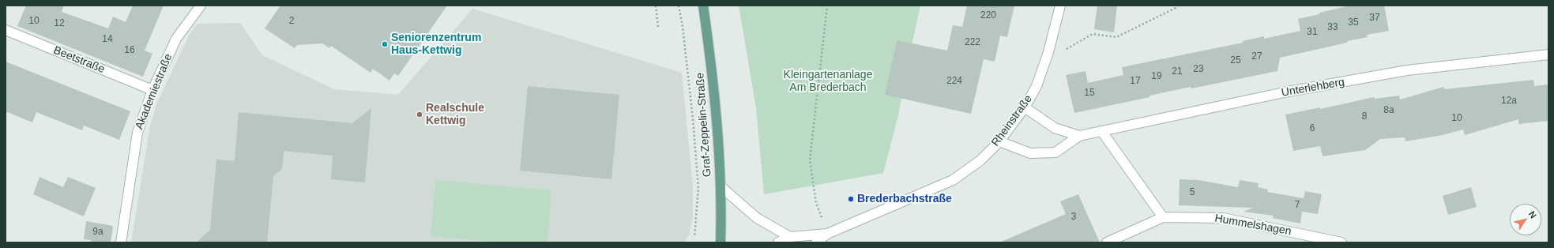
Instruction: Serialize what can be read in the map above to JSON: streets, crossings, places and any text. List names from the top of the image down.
{
  "streets": {
    "main road": ["Graf-Zeppelin-Straße"],
    "street": [
      "Beetstraße",
      "Unterlehberg",
      "Akademiestraße",
      "Rheinstraße",
      "Hummelshagen"
    ]
  },
  "crossings": [
    ["Beetstraße", "Akademiestraße"],
    ["Unterlehberg", "Rheinstraße"]
  ],
  "parks": ["Kleingartenanlage Am Brederbach"],
  "places": ["Seniorenzentrum Haus-Kettwig", "Realschule Kettwig", "Brederbachstraße"],
  "house_numbers": [
    "220",
    "37",
    "10",
    "2",
    "35",
    "12",
    "33",
    "31",
    "14",
    "222",
    "16",
    "27",
    "25",
    "23",
    "21",
    "19",
    "224",
    "17",
    "15",
    "12a",
    "8a",
    "8",
    "10",
    "6",
    "5",
    "7",
    "3",
    "9a"
  ],
  "north": "top right"
}
